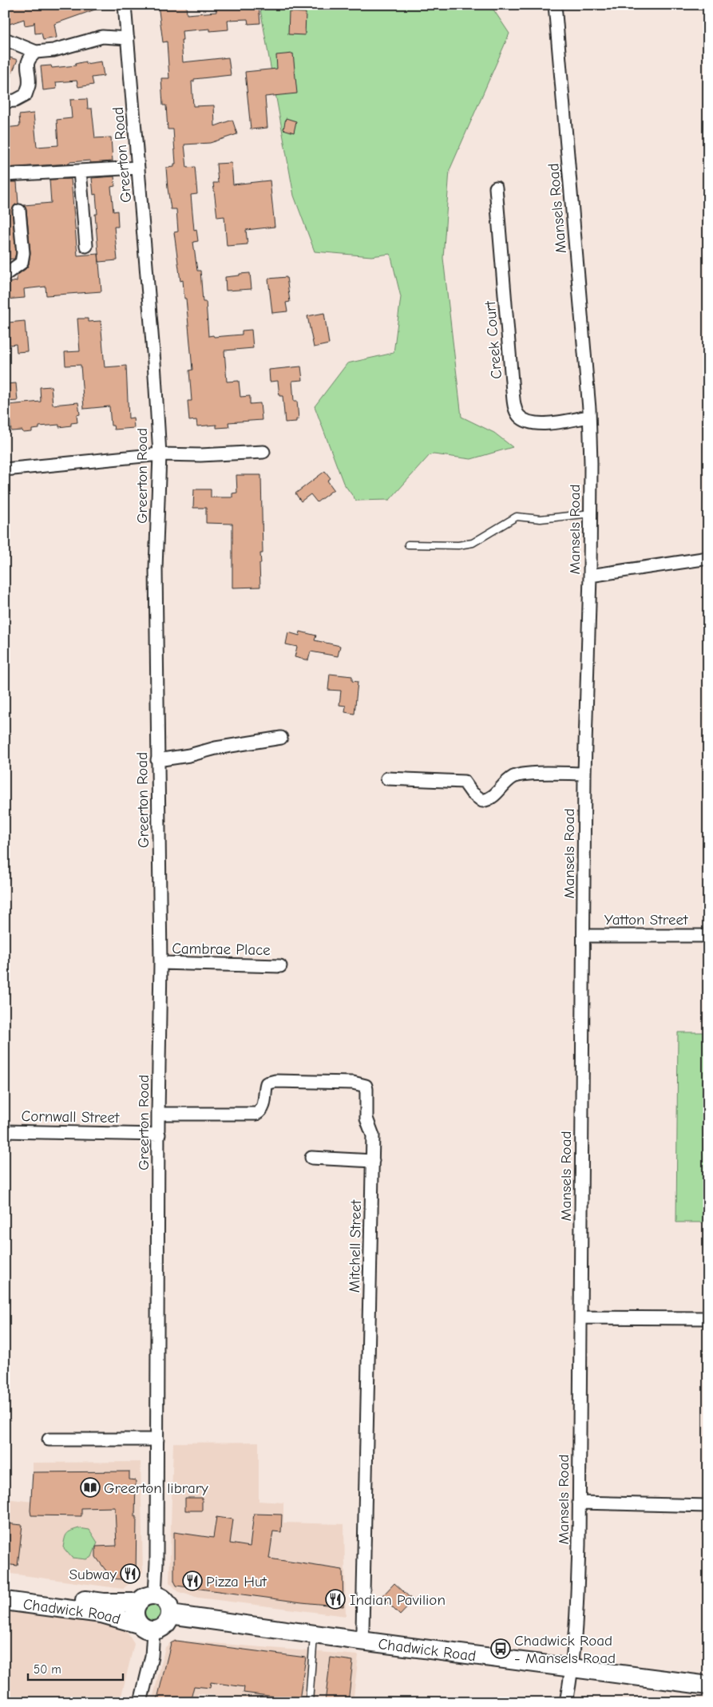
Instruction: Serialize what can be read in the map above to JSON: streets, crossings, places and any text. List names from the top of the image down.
{
  "streets": {
    "street": [
      "Greerton Road",
      "Mansels Road",
      "Creek Court",
      "Yatton Street",
      "Cambrae Place",
      "Cornwall Street",
      "Mitchell Street",
      "Chadwick Road"
    ]
  },
  "crossings": [
    ["Greerton Road", "Cambrae Place"],
    ["Greerton Road", "Cornwall Street"],
    ["Greerton Road", "Mitchell Street"],
    ["Greerton Road", "Chadwick Road"],
    ["Mansels Road", "Creek Court"],
    ["Mansels Road", "Yatton Street"],
    ["Mansels Road", "Chadwick Road"],
    ["Mitchell Street", "Chadwick Road"]
  ],
  "places": {
    "library": ["Greerton library"],
    "restaurant": ["Subway", "Pizza Hut", "Indian Pavilion"],
    "bus stop": ["Chadwick Road - Mansels Road"]
  },
  "scale_bar": "50 m"
}
